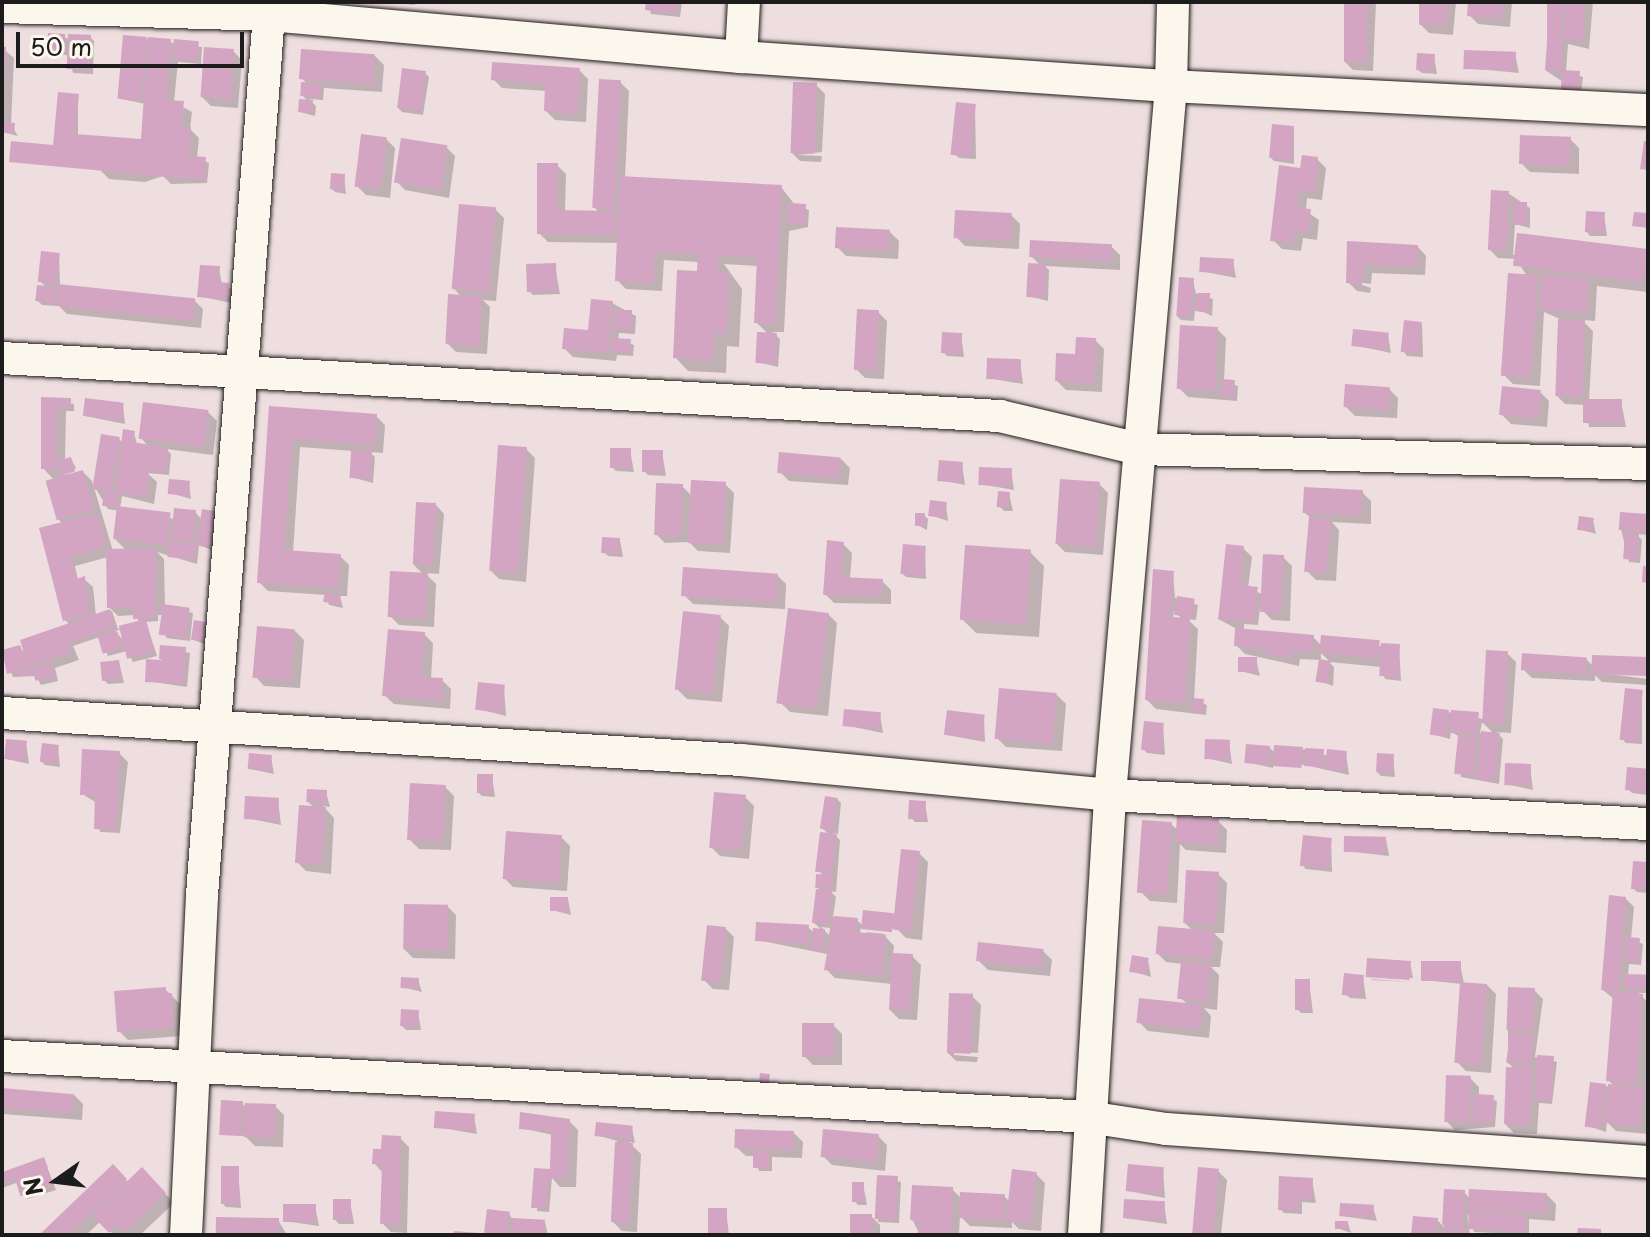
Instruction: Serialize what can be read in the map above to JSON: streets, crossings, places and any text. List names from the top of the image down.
{
  "scale_bar": "50 m",
  "north": "left"
}
